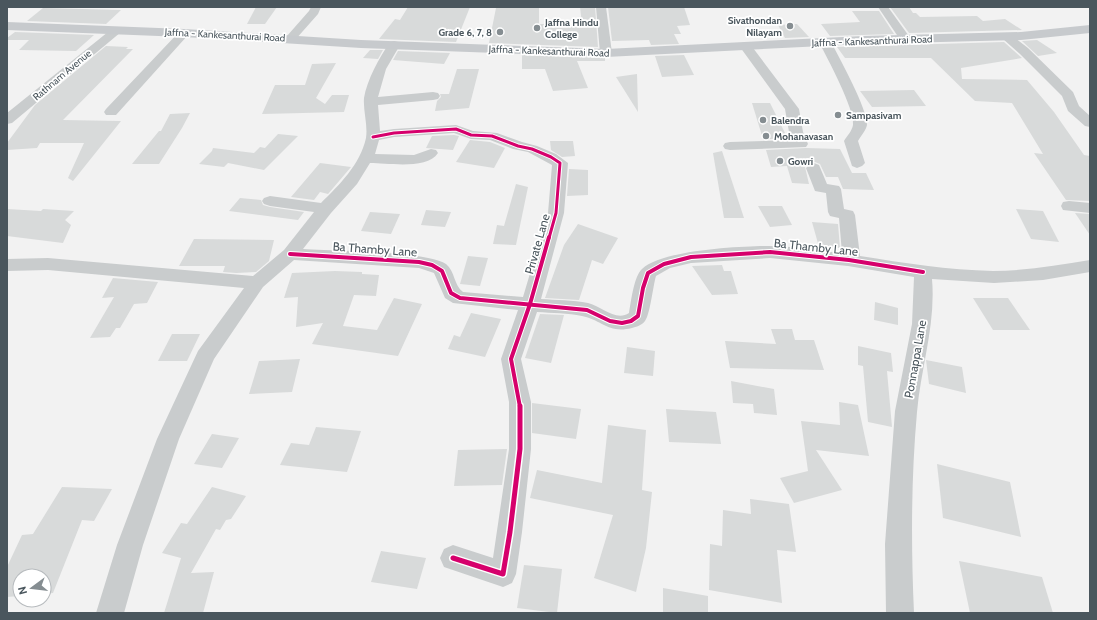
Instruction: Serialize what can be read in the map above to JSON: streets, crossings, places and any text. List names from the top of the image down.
{
  "streets": {
    "main road": ["Jaffna - Kankesanthurai Road"],
    "street": [
      "Rathnam Avenue",
      "Private Lane",
      "Ba Thamby Lane",
      "Ponnappa Lane"
    ]
  },
  "crossings": [
    ["Jaffna - Kankesanthurai Road", "Rathnam Avenue"],
    ["Private Lane", "Ba Thamby Lane"],
    ["Ba Thamby Lane", "Ponnappa Lane"]
  ],
  "places": [
    "Sivathondan Nilayam",
    "Jaffna Hindu College",
    "Grade 6, 7, 8",
    "Sampasivam",
    "Balendra",
    "Mohanavasan",
    "Gowri"
  ],
  "north": "left"
}
